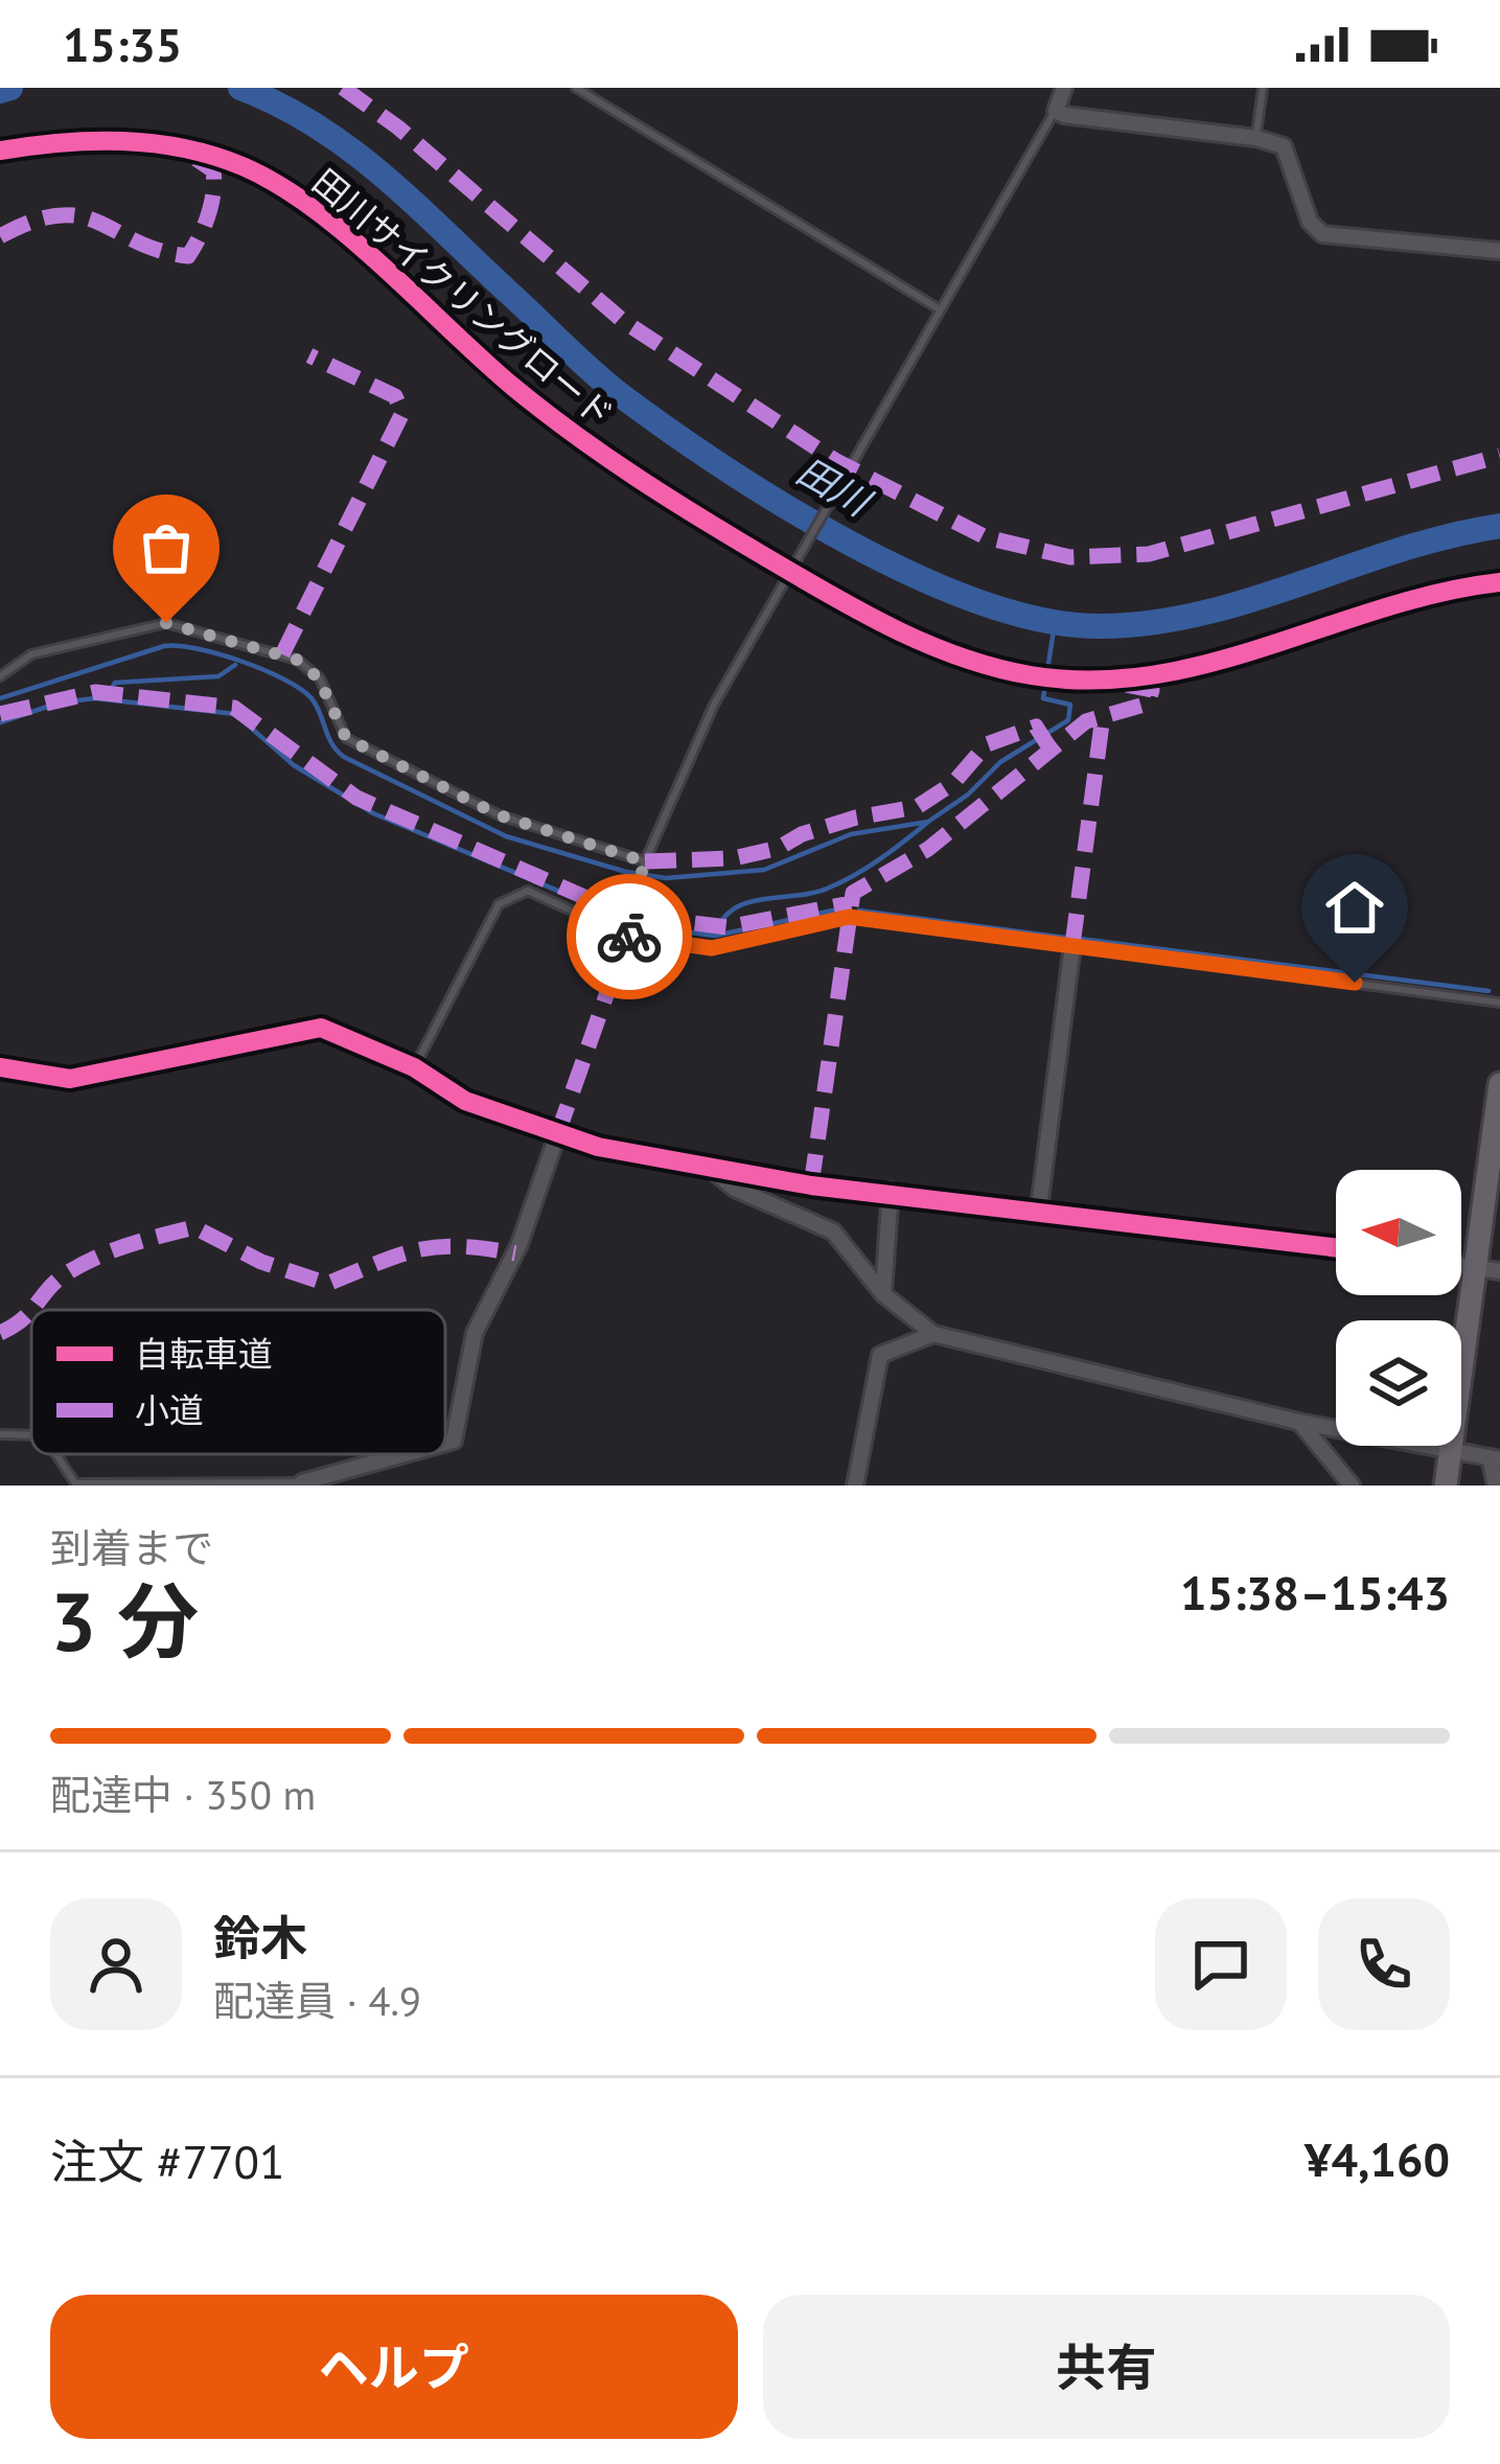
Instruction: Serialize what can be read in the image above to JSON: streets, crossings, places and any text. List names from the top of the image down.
{
  "streets": {
    "cycle path": ["田川サイクリングロード"]
  },
  "water": ["田川"],
  "legend": ["自転車道", "小道"],
  "north": "left",
  "page": {
    "status": "15:35",
    "heading": ["3 分", "到着まで", "15:38–15:43"],
    "panel": [
      "鈴木",
      "配達員 · 4.9",
      "注文 #7701",
      "¥4,160"
    ],
    "bar": "配達中 · 350 m",
    "buttons": ["ヘルプ", "共有"]
  }
}
